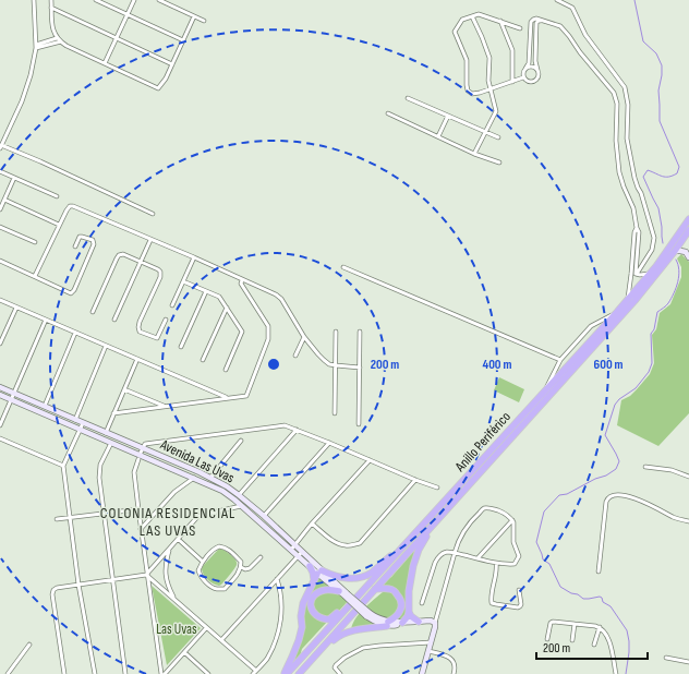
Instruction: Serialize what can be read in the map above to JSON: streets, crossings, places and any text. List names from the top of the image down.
{
  "streets": {
    "highway": ["Anillo Periférico"],
    "street": ["Avenida Las Uvas"]
  },
  "districts": ["COLONIA RESIDENCIAL LAS UVAS"],
  "parks": ["Las Uvas"],
  "scale_bar": "200 m",
  "rings": ["200 m", "400 m", "600 m"]
}
